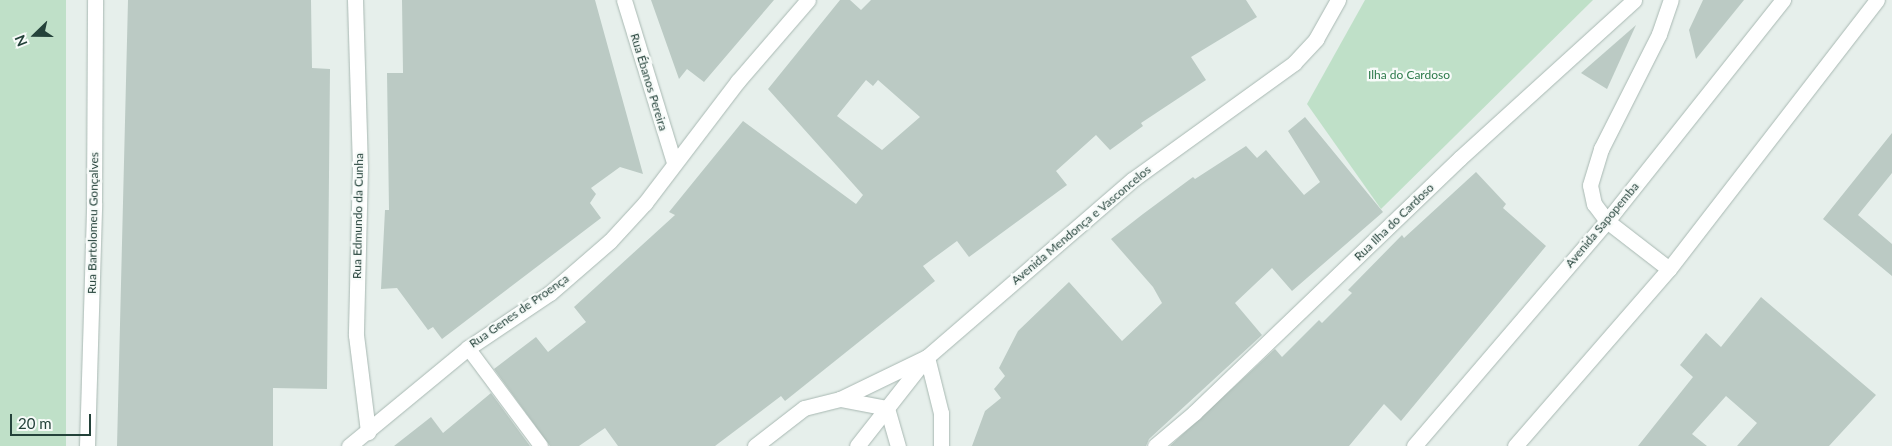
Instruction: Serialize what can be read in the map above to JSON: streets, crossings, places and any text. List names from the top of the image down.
{
  "streets": {
    "street": [
      "Rua Ébanos Pereira",
      "Rua Edmundo da Cunha",
      "Rua Ilha do Cardoso",
      "Rua Bartolomeu Gonçalves",
      "Avenida Mendonça e Vasconcelos",
      "Avenida Sapopemba",
      "Rua Genes de Proença"
    ]
  },
  "crossings": [
    ["Rua Ébanos Pereira", "Rua Genes de Proença"],
    ["Rua Edmundo da Cunha", "Rua Genes de Proença"]
  ],
  "parks": ["Ilha do Cardoso"],
  "scale_bar": "20 m",
  "north": "left"
}
